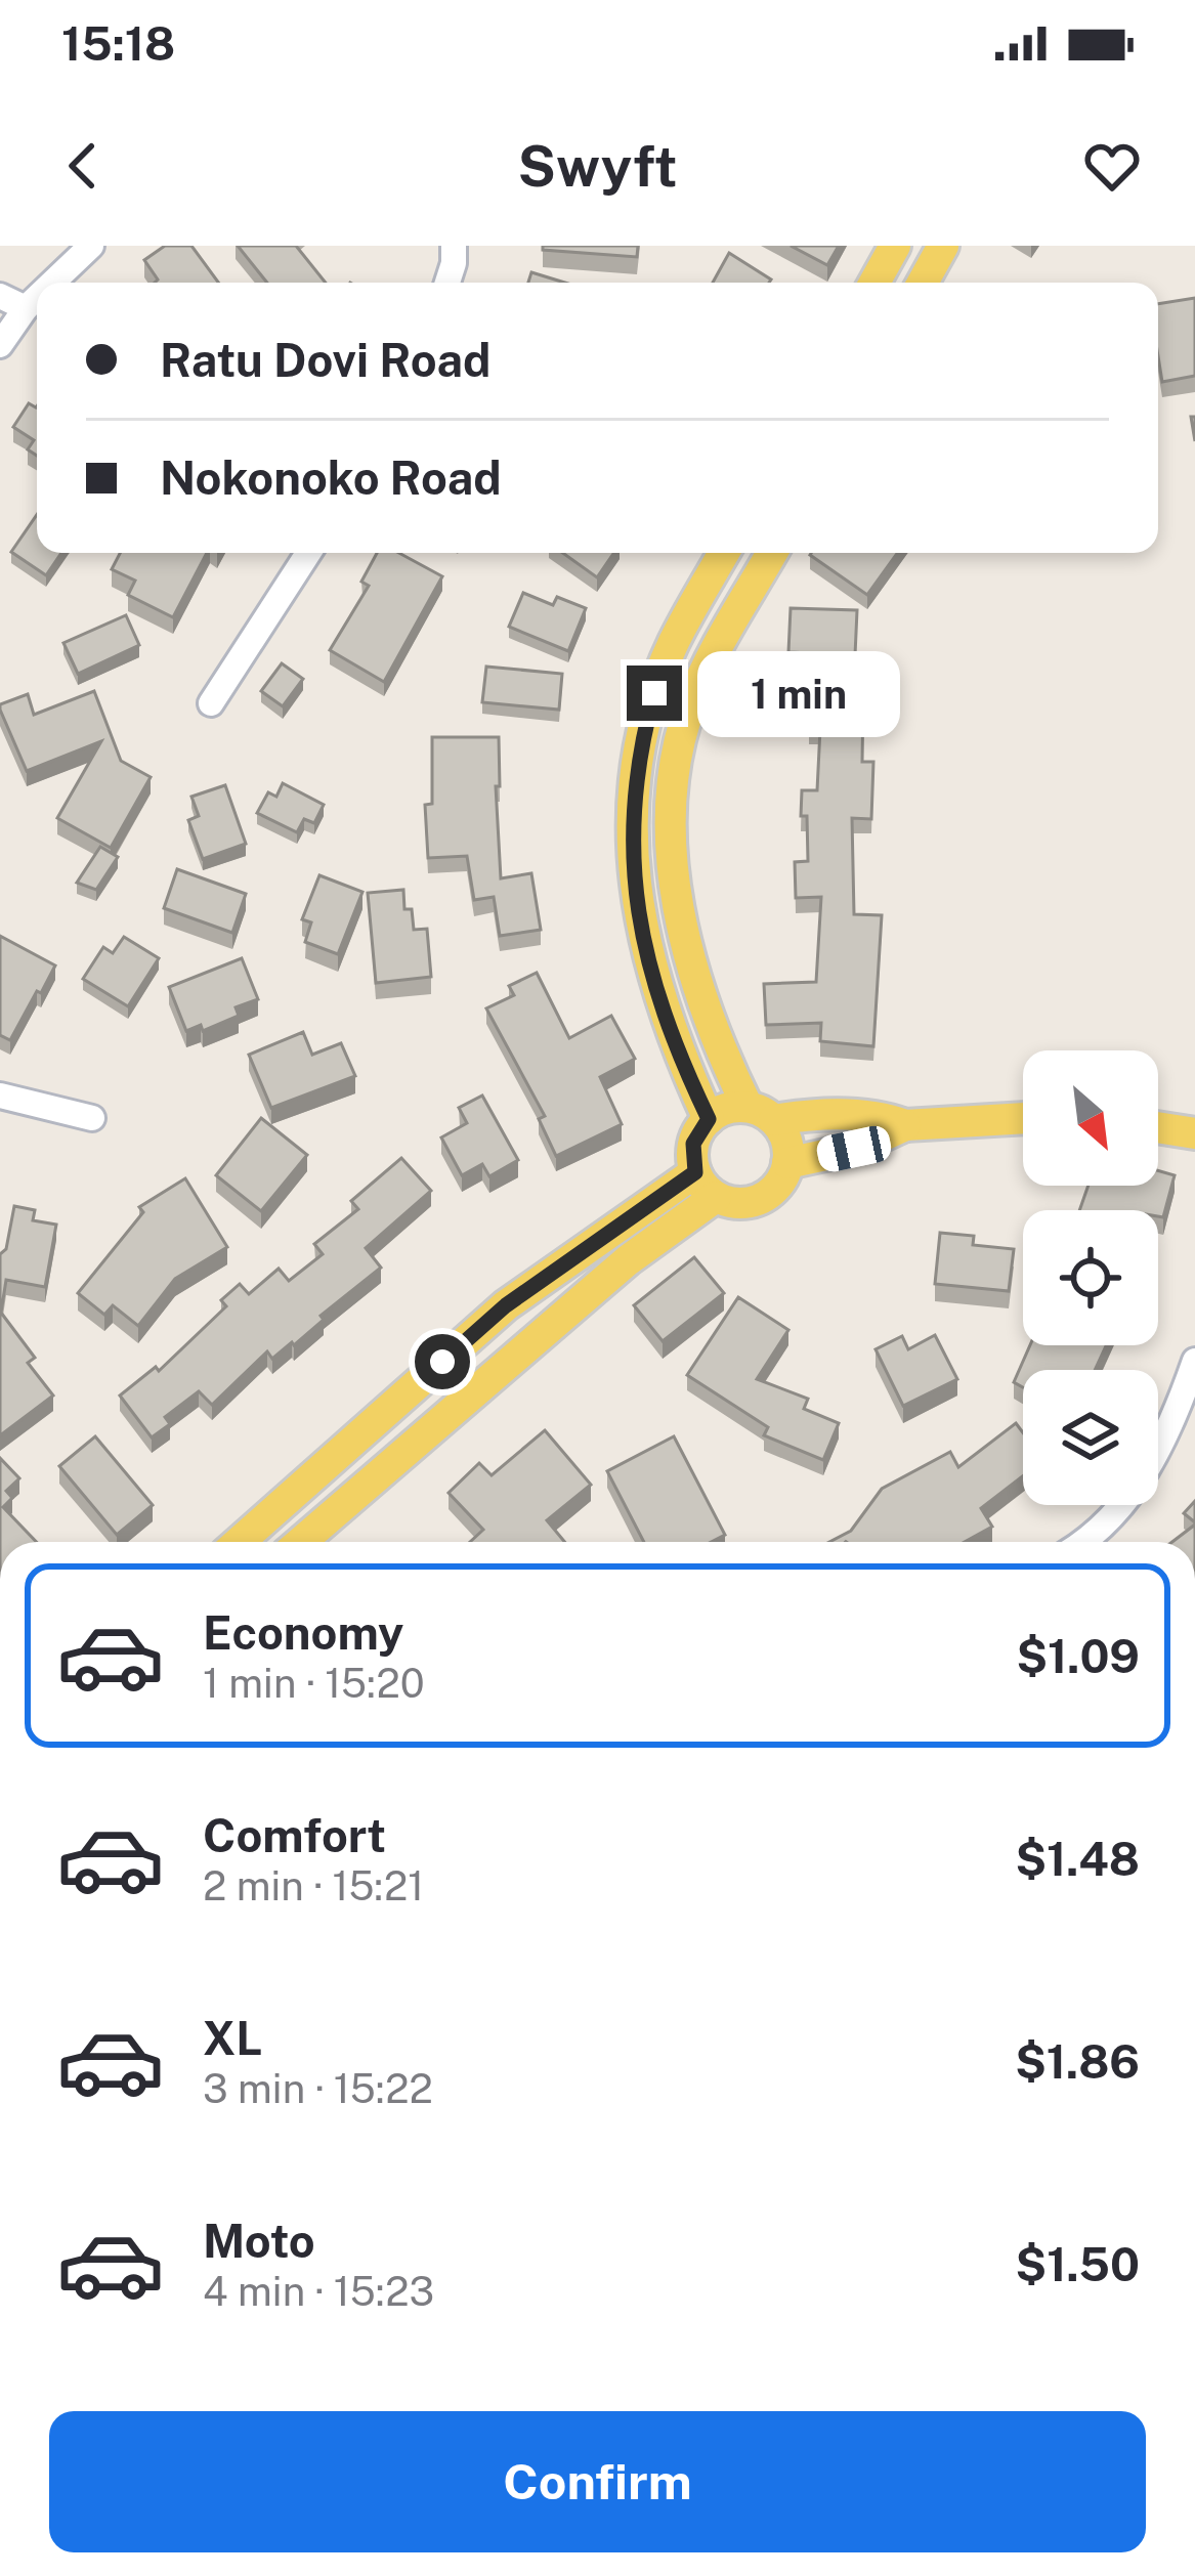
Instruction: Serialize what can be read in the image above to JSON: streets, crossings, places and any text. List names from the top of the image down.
{
  "north": "bottom right",
  "page": {
    "status": "15:18",
    "header": "Swyft",
    "banner": ["Ratu Dovi Road", "Nokonoko Road"],
    "bubble": "1 min",
    "list": [
      {
        "name": "Economy",
        "note": "1 min · 15:20",
        "value": "$1.09"
      },
      {
        "name": "Comfort",
        "note": "2 min · 15:21",
        "value": "$1.48"
      },
      {
        "name": "XL",
        "note": "3 min · 15:22",
        "value": "$1.86"
      },
      {
        "name": "Moto",
        "note": "4 min · 15:23",
        "value": "$1.50"
      }
    ],
    "buttons": "Confirm"
  }
}
